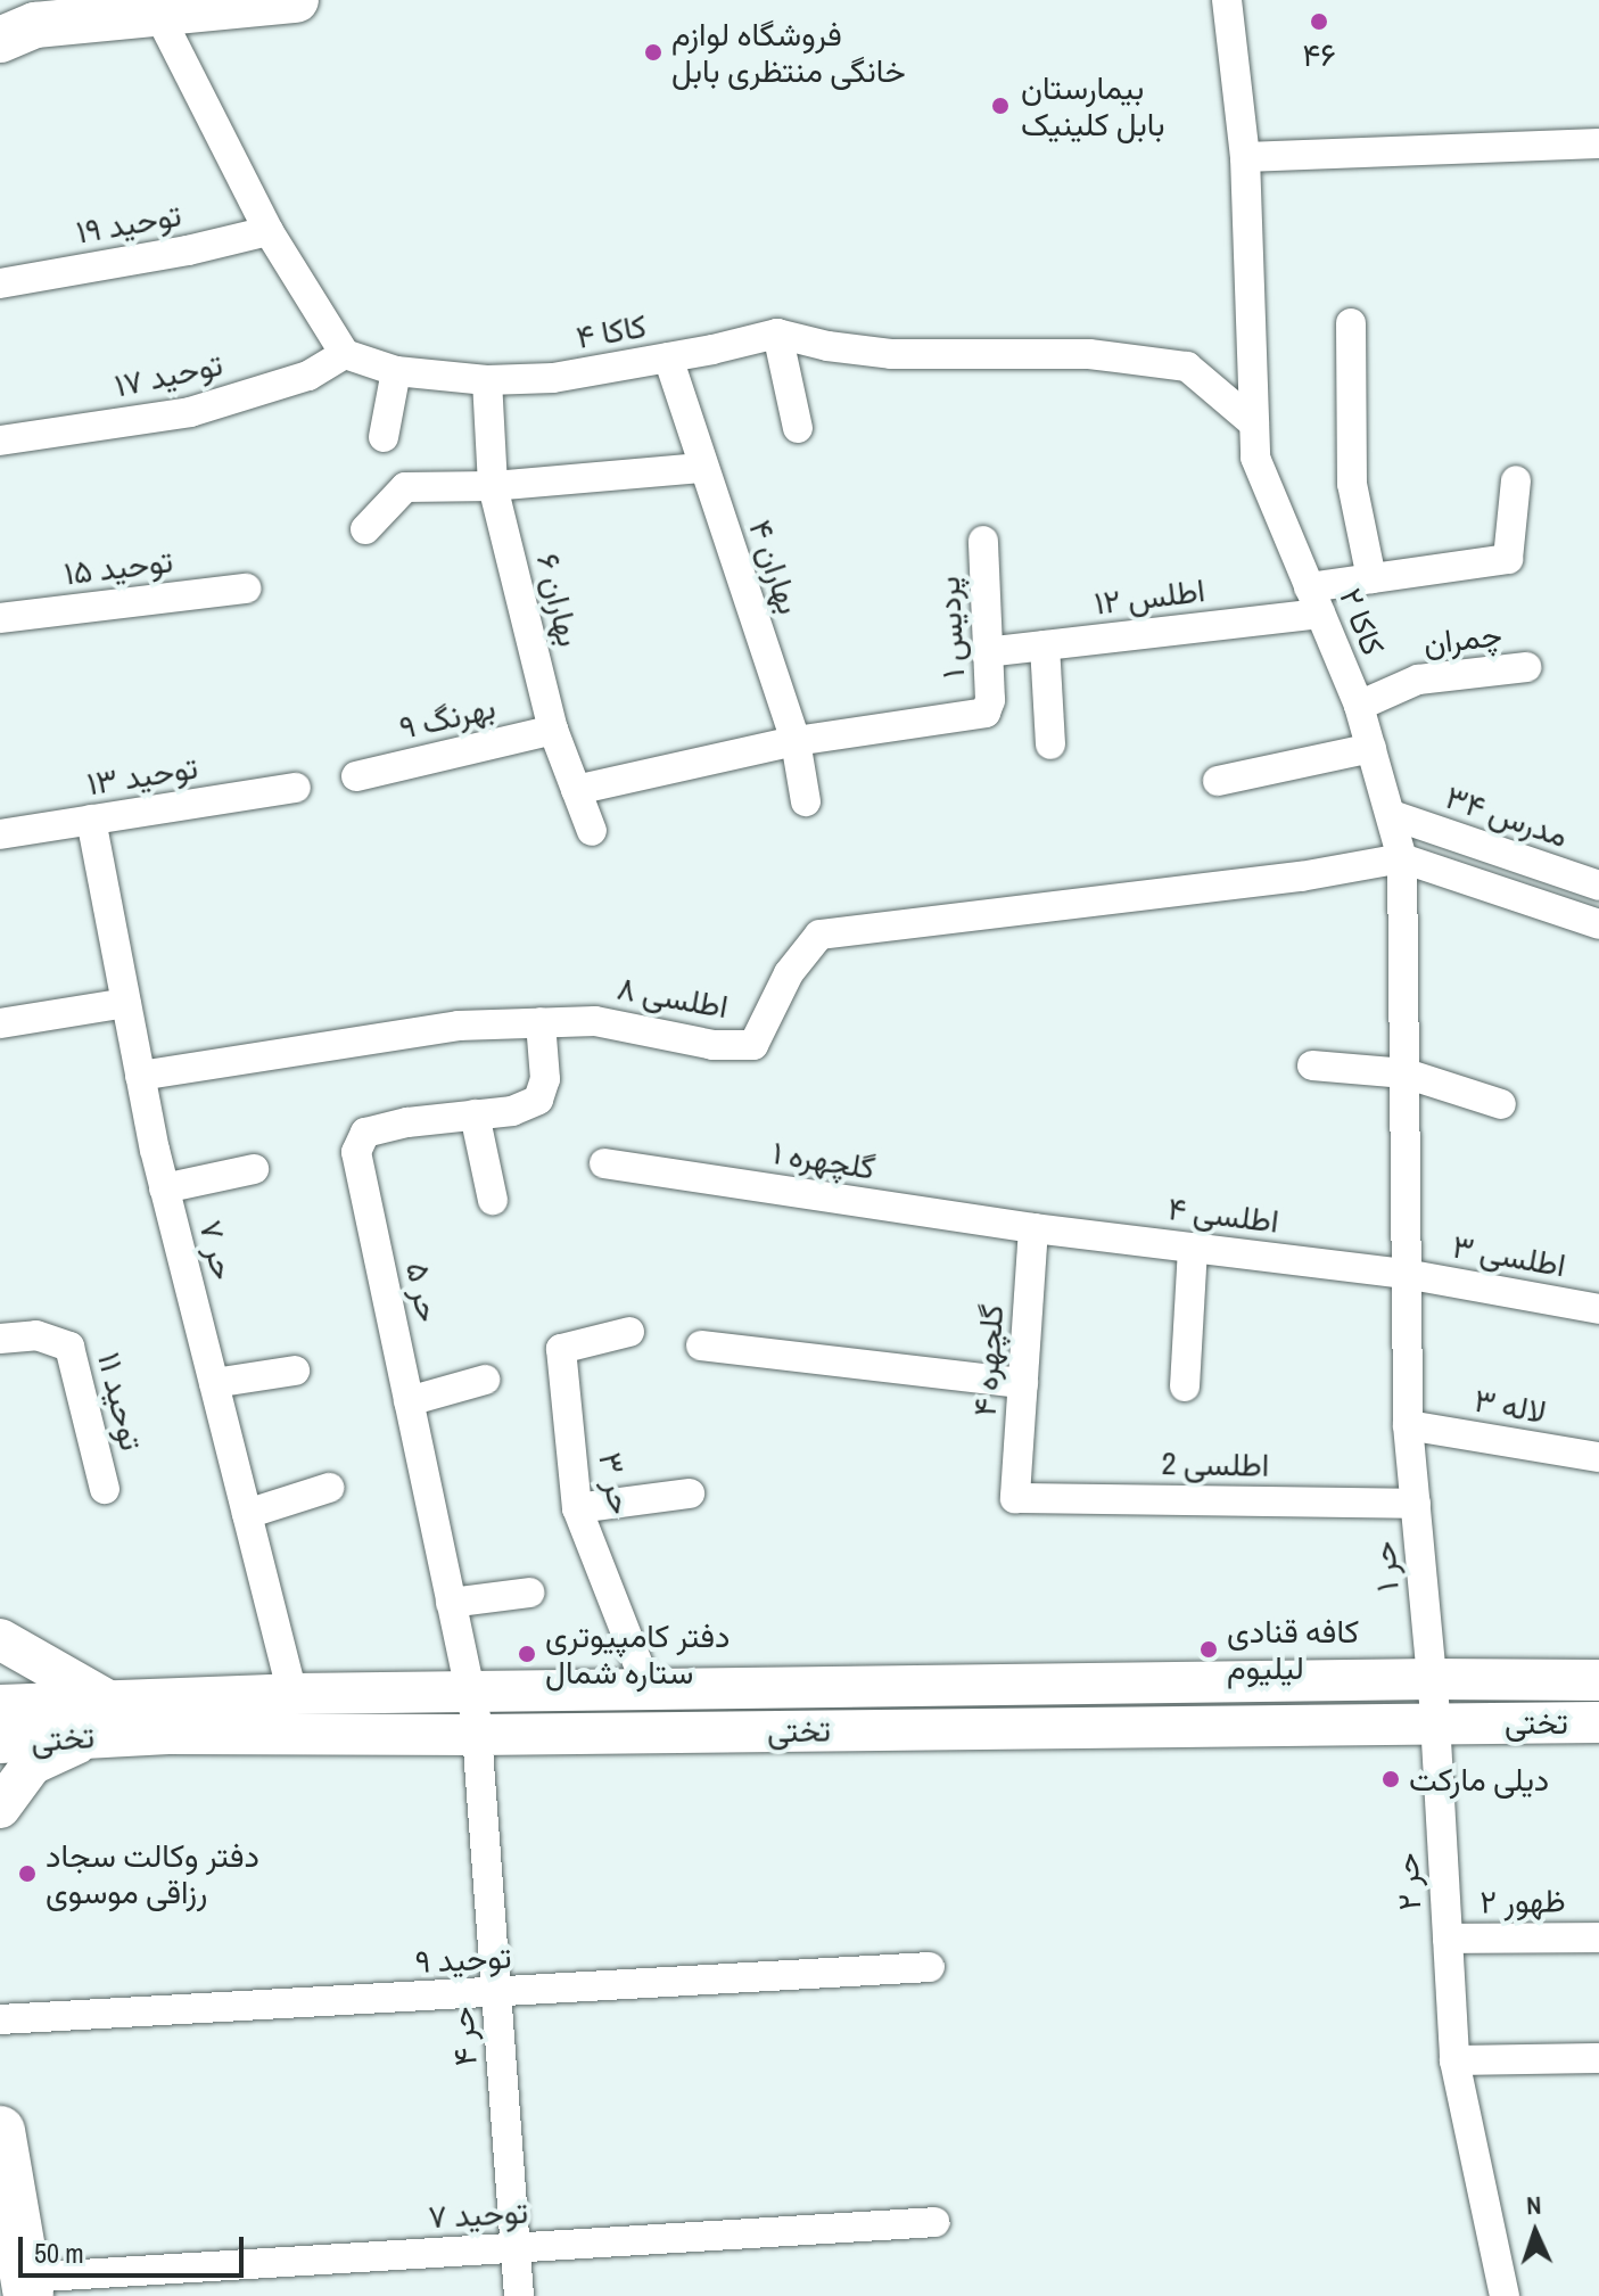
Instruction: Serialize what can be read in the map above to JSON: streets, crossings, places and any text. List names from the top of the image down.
{
  "streets": {
    "main road": ["تختی"],
    "street": [
      "توحید ۱۹",
      "کاکا ۴",
      "توحید ۱۷",
      "توحید ۱۵",
      "بهاران ۴",
      "اطلس ۱۲",
      "بهاران ۶",
      "کاکا ۲",
      "پردیس ۱",
      "چمران",
      "بهرنگ ۹",
      "توحید ۱۳",
      "مدرس ۳۴",
      "اطلسی ۸",
      "گلچهره ۱",
      "اطلسی ۴",
      "حر ۷",
      "اطلسی ۳",
      "حر ۵",
      "گلچهره ۴",
      "توحید ۱۱",
      "لاله ۳",
      "اطلسی 2",
      "حر ۳",
      "حر ۱",
      "حر ۲",
      "ظهور ۲",
      "توحید ۹",
      "حر ۴",
      "توحید ۷"
    ]
  },
  "crossings": [
    ["کاکا ۴", "توحید ۱۷"],
    ["کاکا ۴", "بهاران ۴"],
    ["کاکا ۴", "بهاران ۶"],
    ["کاکا ۴", "کاکا ۲"],
    ["بهاران ۴", "پردیس ۱"],
    ["اطلس ۱۲", "کاکا ۲"],
    ["اطلس ۱۲", "پردیس ۱"],
    ["بهاران ۶", "بهرنگ ۹"],
    ["کاکا ۲", "چمران"],
    ["کاکا ۲", "مدرس ۳۴"],
    ["کاکا ۲", "اطلسی ۸"],
    ["کاکا ۲", "اطلسی ۴"],
    ["کاکا ۲", "اطلسی ۳"],
    ["کاکا ۲", "حر ۱"],
    ["توحید ۱۳", "حر ۷"],
    ["اطلسی ۸", "حر ۷"],
    ["اطلسی ۸", "حر ۵"],
    ["گلچهره ۱", "اطلسی ۴"],
    ["گلچهره ۱", "گلچهره ۴"],
    ["اطلسی ۴", "اطلسی ۳"],
    ["اطلسی ۴", "گلچهره ۴"],
    ["اطلسی ۴", "حر ۱"],
    ["حر ۷", "تختی"],
    ["اطلسی ۳", "حر ۱"],
    ["حر ۵", "تختی"],
    ["حر ۵", "حر ۴"],
    ["گلچهره ۴", "اطلسی 2"],
    ["لاله ۳", "حر ۱"],
    ["اطلسی 2", "حر ۱"],
    ["حر ۳", "تختی"],
    ["حر ۱", "تختی"],
    ["حر ۱", "حر ۲"],
    ["تختی", "حر ۲"],
    ["تختی", "حر ۴"],
    ["حر ۲", "ظهور ۲"],
    ["توحید ۹", "حر ۴"],
    ["حر ۴", "توحید ۷"]
  ],
  "places": [
    "۴۶",
    "فروشگاه لوازم خانگی منتظری بابل",
    "بیمارستان بابل کلینیک",
    "کافه قنادی لیلیوم",
    "دفتر کامپیوتری ستاره شمال",
    "دیلی مارکت",
    "دفتر وکالت سجاد رزاقی موسوی"
  ],
  "scale_bar": "50 m",
  "north": "top"
}
